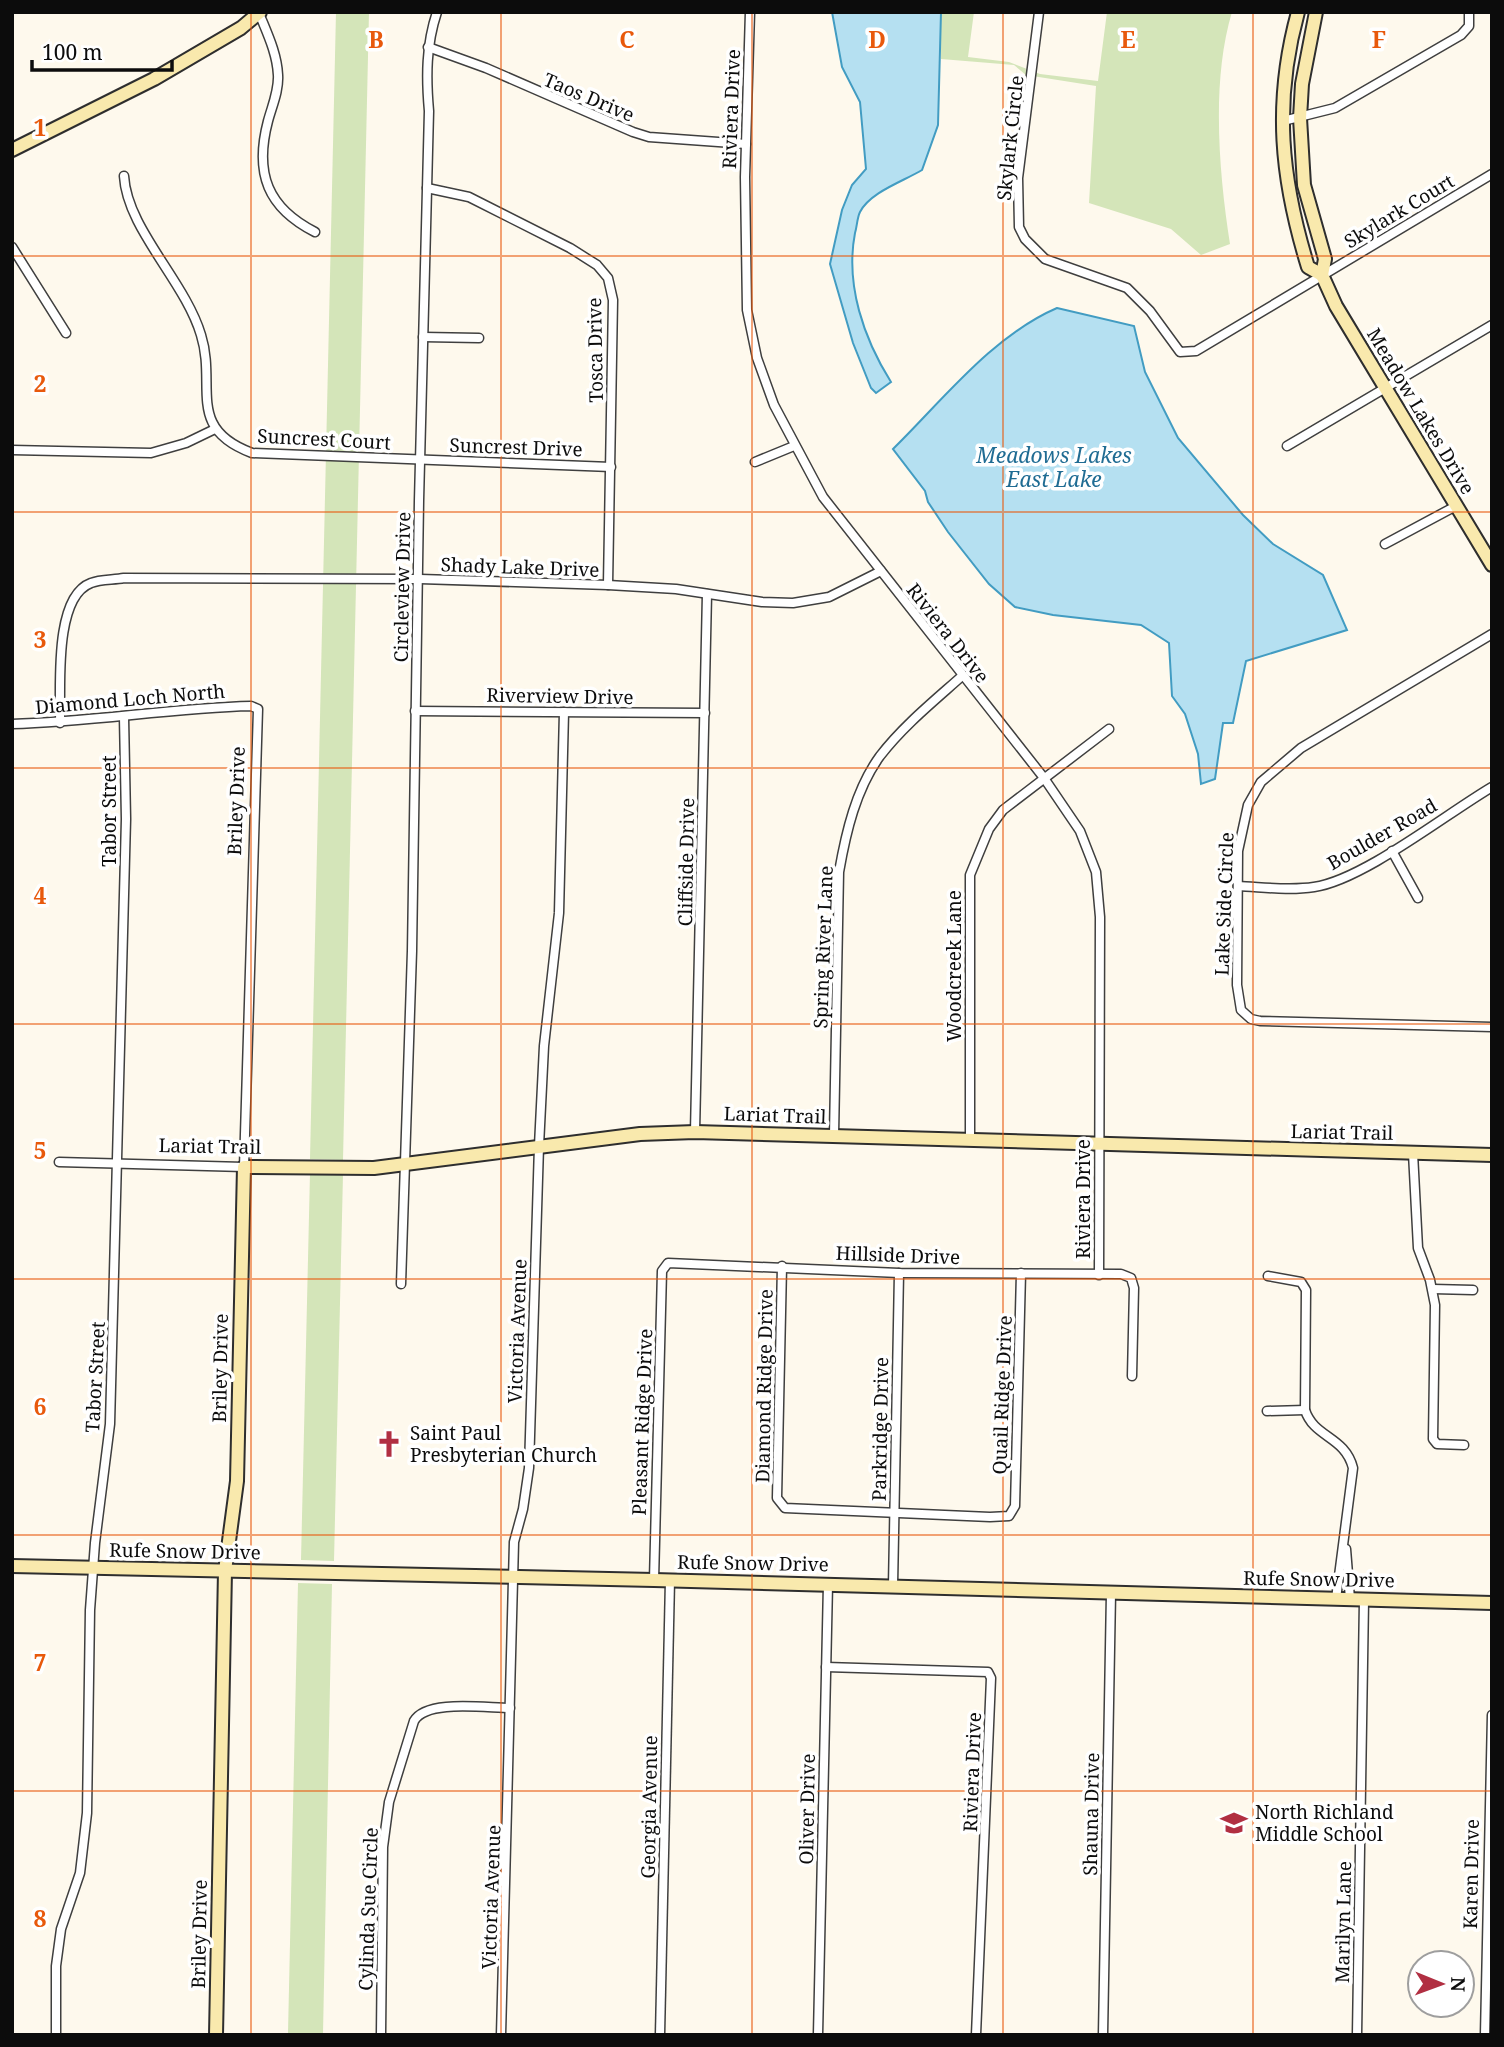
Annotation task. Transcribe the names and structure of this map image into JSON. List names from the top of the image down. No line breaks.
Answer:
{"streets":{"street":["Taos Drive","Riviera Drive","Skylark Circle","Skylark Court","Tosca Drive","Meadow Lakes Drive","Suncrest Court","Suncrest Drive","Shady Lake Drive","Circleview Drive","Riverview Drive","Diamond Loch North","Briley Drive","Tabor Street","Boulder Road","Cliffside Drive","Lake Side Circle","Spring River Lane","Woodcreek Lane","Lariat Trail","Hillside Drive","Victoria Avenue","Diamond Ridge Drive","Quail Ridge Drive","Pleasant Ridge Drive","Parkridge Drive","Rufe Snow Drive","Georgia Avenue","Oliver Drive","Shauna Drive","Karen Drive","Cylinda Sue Circle","Marilyn Lane"]},"crossings":[["Taos Drive","Riviera Drive"],["Taos Drive","Circleview Drive"],["Riviera Drive","Shady Lake Drive"],["Riviera Drive","Spring River Lane"],["Riviera Drive","Woodcreek Lane"],["Riviera Drive","Lariat Trail"],["Riviera Drive","Hillside Drive"],["Riviera Drive","Oliver Drive"],["Skylark Circle","Skylark Court"],["Skylark Circle","Meadow Lakes Drive"],["Skylark Court","Meadow Lakes Drive"],["Tosca Drive","Suncrest Drive"],["Tosca Drive","Shady Lake Drive"],["Tosca Drive","Circleview Drive"],["Suncrest Court","Suncrest Drive"],["Suncrest Court","Circleview Drive"],["Suncrest Drive","Circleview Drive"],["Shady Lake Drive","Circleview Drive"],["Shady Lake Drive","Diamond Loch North"],["Shady Lake Drive","Cliffside Drive"],["Circleview Drive","Riverview Drive"],["Circleview Drive","Lariat Trail"],["Riverview Drive","Cliffside Drive"],["Riverview Drive","Victoria Avenue"],["Diamond Loch North","Briley Drive"],["Diamond Loch North","Tabor Street"],["Briley Drive","Lariat Trail"],["Briley Drive","Rufe Snow Drive"],["Tabor Street","Lariat Trail"],["Tabor Street","Rufe Snow Drive"],["Boulder Road","Lake Side Circle"],["Cliffside Drive","Lariat Trail"],["Spring River Lane","Lariat Trail"],["Woodcreek Lane","Lariat Trail"],["Lariat Trail","Victoria Avenue"],["Hillside Drive","Diamond Ridge Drive"],["Hillside Drive","Quail Ridge Drive"],["Hillside Drive","Pleasant Ridge Drive"],["Hillside Drive","Parkridge Drive"],["Victoria Avenue","Rufe Snow Drive"],["Victoria Avenue","Cylinda Sue Circle"],["Diamond Ridge Drive","Quail Ridge Drive"],["Diamond Ridge Drive","Parkridge Drive"],["Quail Ridge Drive","Parkridge Drive"],["Pleasant Ridge Drive","Rufe Snow Drive"],["Parkridge Drive","Rufe Snow Drive"],["Rufe Snow Drive","Georgia Avenue"],["Rufe Snow Drive","Oliver Drive"],["Rufe Snow Drive","Shauna Drive"],["Rufe Snow Drive","Marilyn Lane"]],"water":["Meadows Lakes East Lake"],"places":{"church":["Saint Paul Presbyterian Church"],"school or university":["North Richland Middle School"]},"scale_bar":"100 m","north":"right","grid":{"columns":["B","C","D","E","F"],"rows":["1","2","3","4","5","6","7","8"]}}
